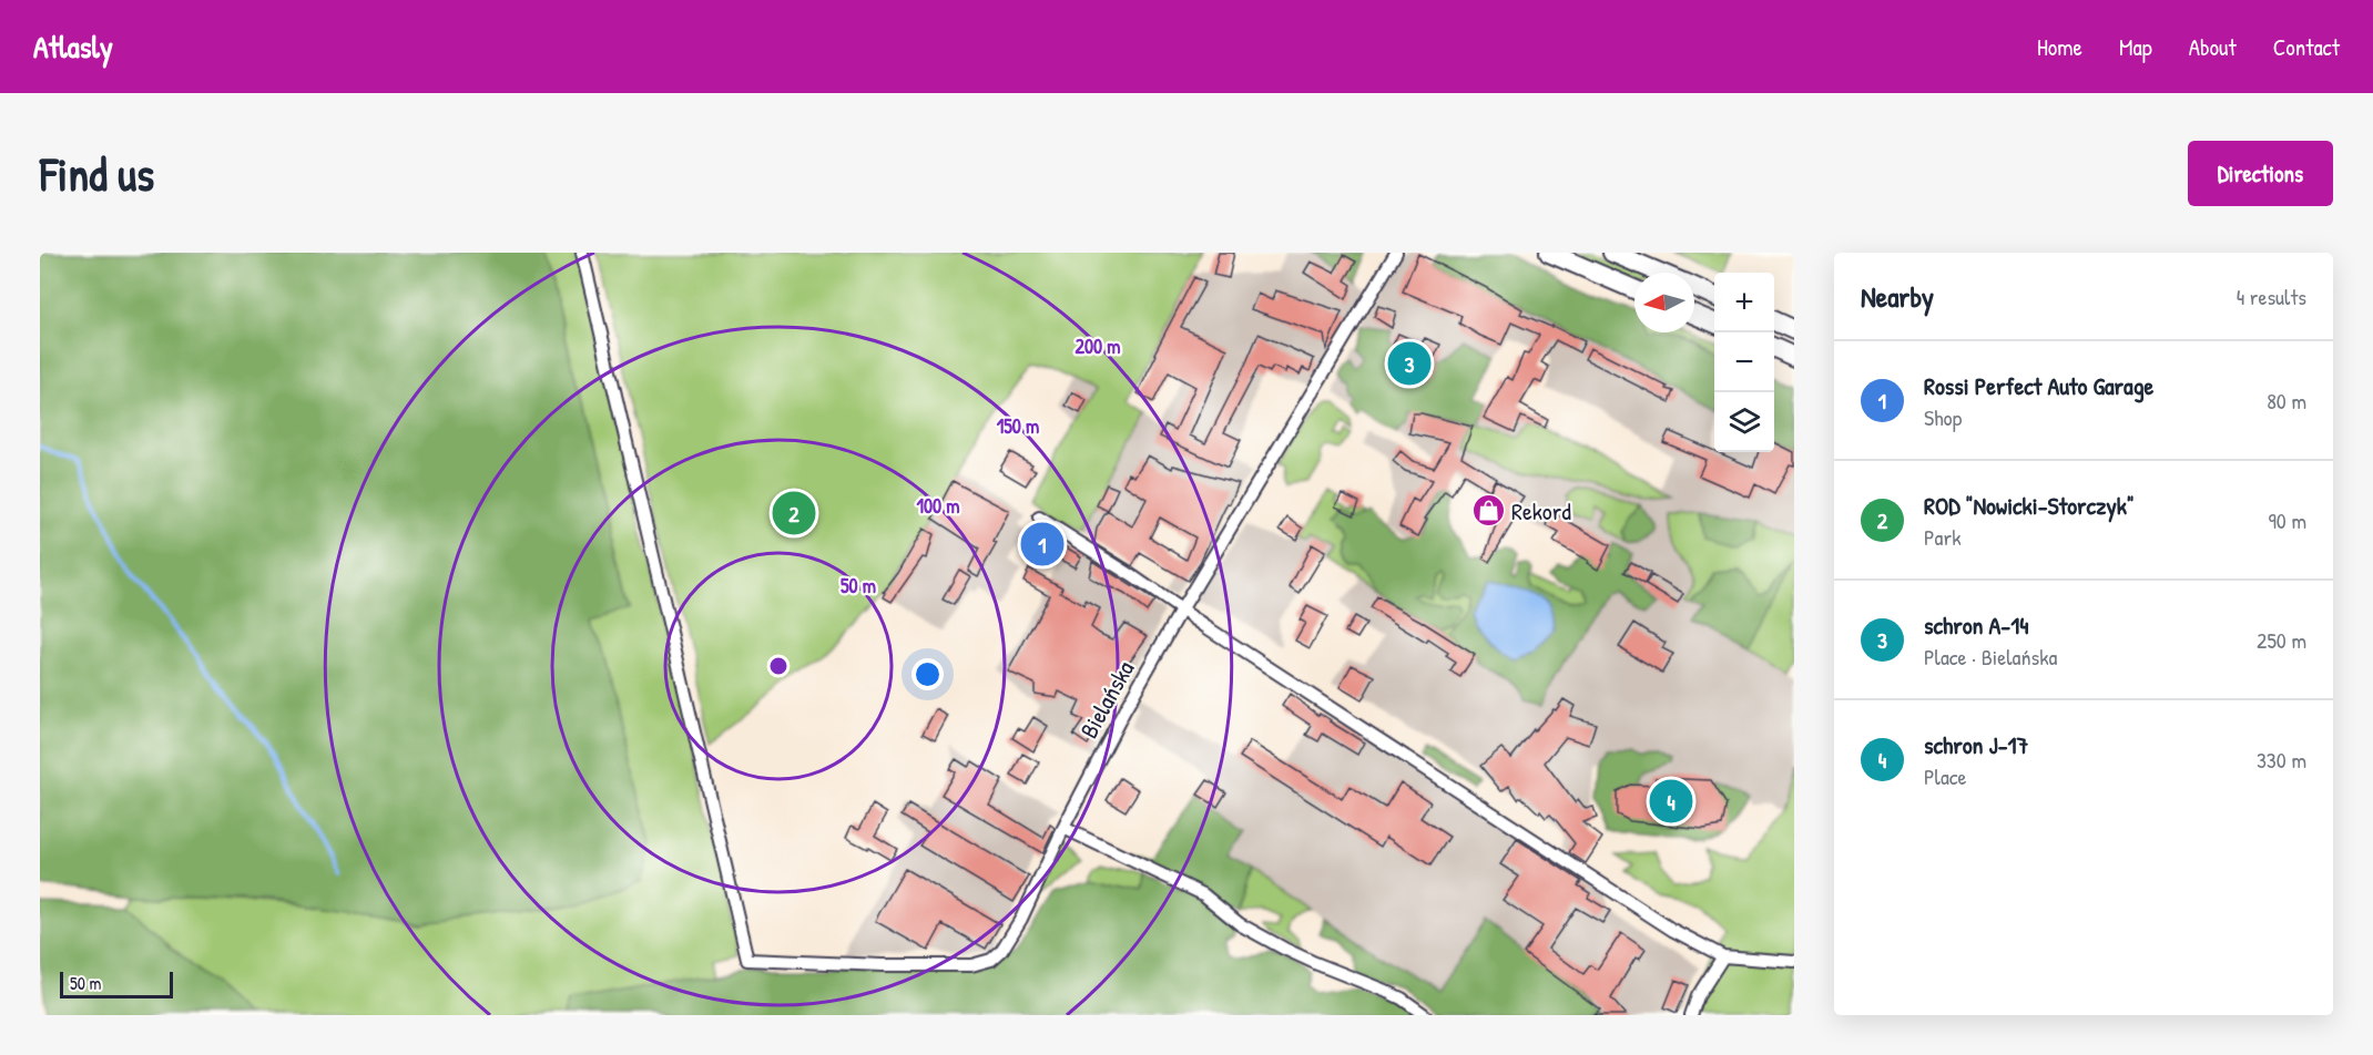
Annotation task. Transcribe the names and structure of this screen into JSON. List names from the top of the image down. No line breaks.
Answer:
{"streets":{"street":["Bielańska"]},"places":{"shop":["Rekord"]},"scale_bar":"50 m","north":"left","page":{"header":"Atlasly","nav":["Home","Map","About","Contact"],"buttons":"Directions","title":"Find us","heading":["Nearby","4 results"],"map_buttons":["+","−"],"pins":["3","2","1","4"],"list":[{"mark":"1","name":"Rossi Perfect Auto Garage","note":"Shop","value":"80 m"},{"mark":"2","name":"ROD \"Nowicki-Storczyk\"","note":"Park","value":"90 m"},{"mark":"3","name":"schron A-14","note":"Place · Bielańska","value":"250 m"},{"mark":"4","name":"schron J-17","note":"Place","value":"330 m"}],"scale":"50 m"},"rings":["200 m","150 m","100 m","50 m"]}
